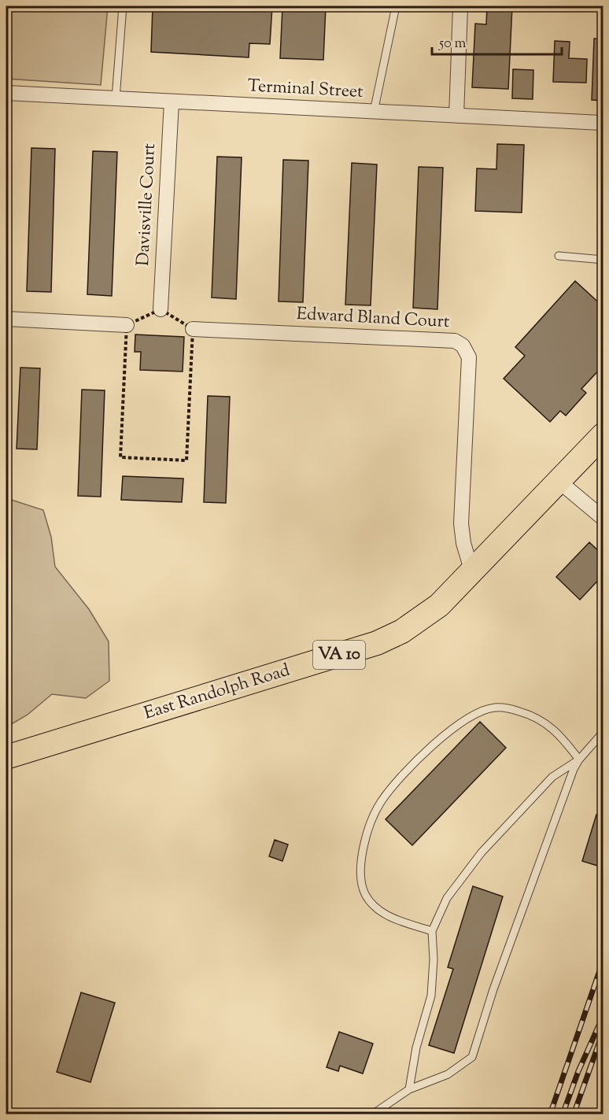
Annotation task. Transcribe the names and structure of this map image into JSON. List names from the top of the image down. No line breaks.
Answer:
{"streets":{"highway":["VA 10","East Randolph Road"],"street":["Terminal Street","Davisville Court","Edward Bland Court"]},"crossings":[["Terminal Street","Davisville Court"],["Edward Bland Court","East Randolph Road"]],"scale_bar":"50 m"}
